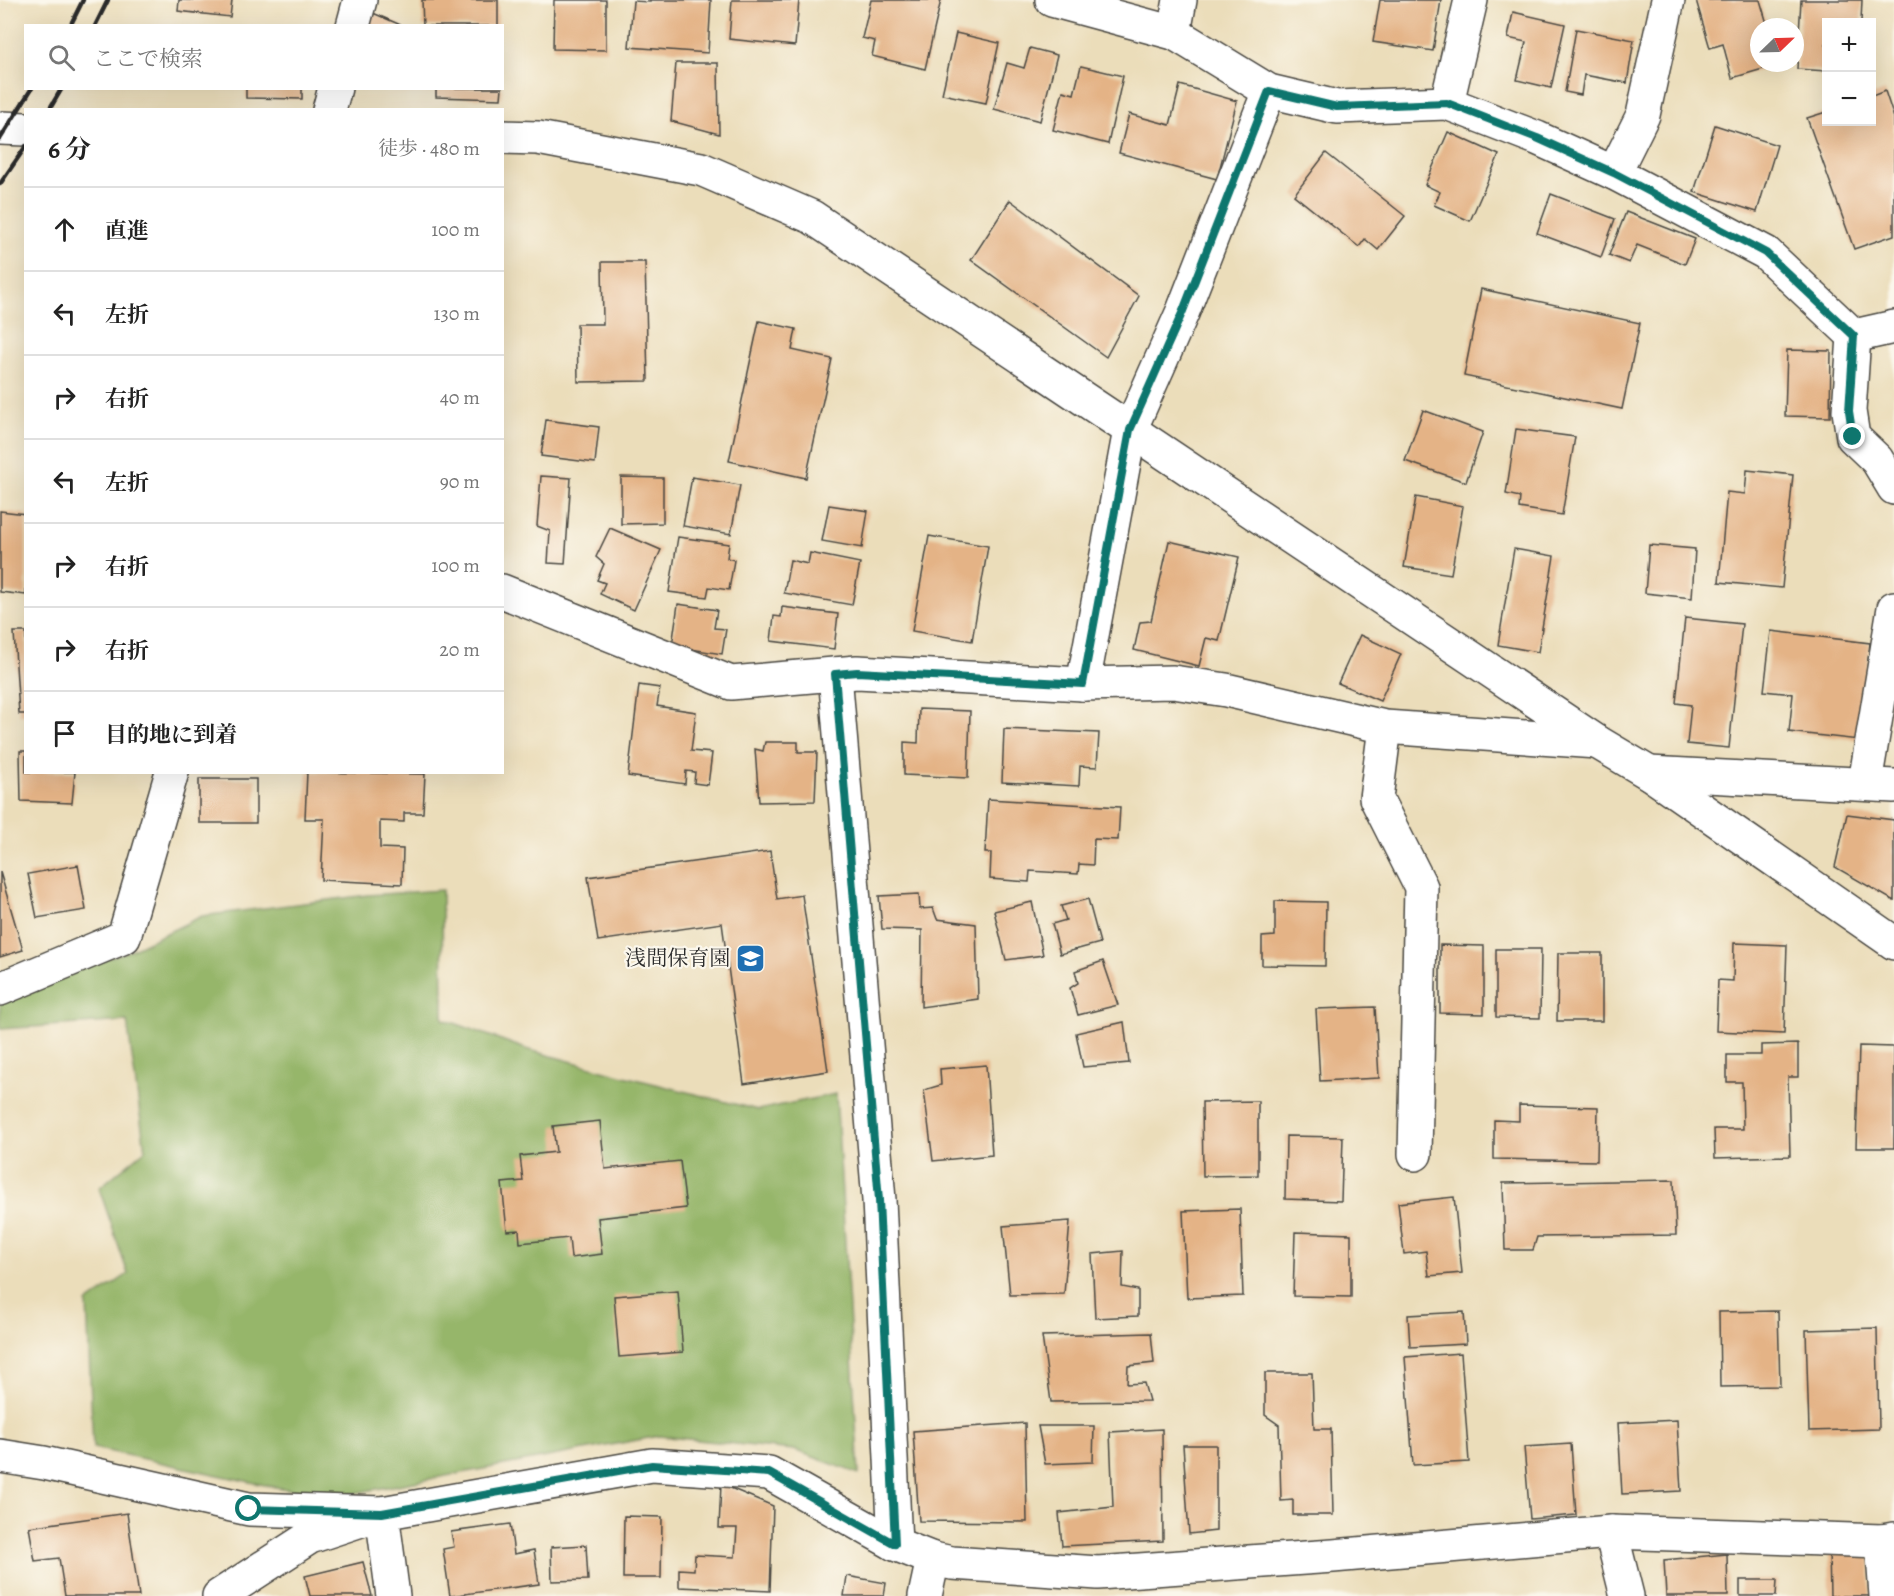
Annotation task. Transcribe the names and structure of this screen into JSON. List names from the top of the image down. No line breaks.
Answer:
{"places":{"school or university":["浅間保育園"]},"north":"top right","page":{"map_buttons":["+","−"],"search":"ここで検索","heading":["6 分","徒歩 · 480 m"],"list":[["直進","100 m"],["左折","130 m"],["右折","40 m"],["左折","90 m"],["右折","100 m"],["右折","20 m"],"目的地に到着"]}}
